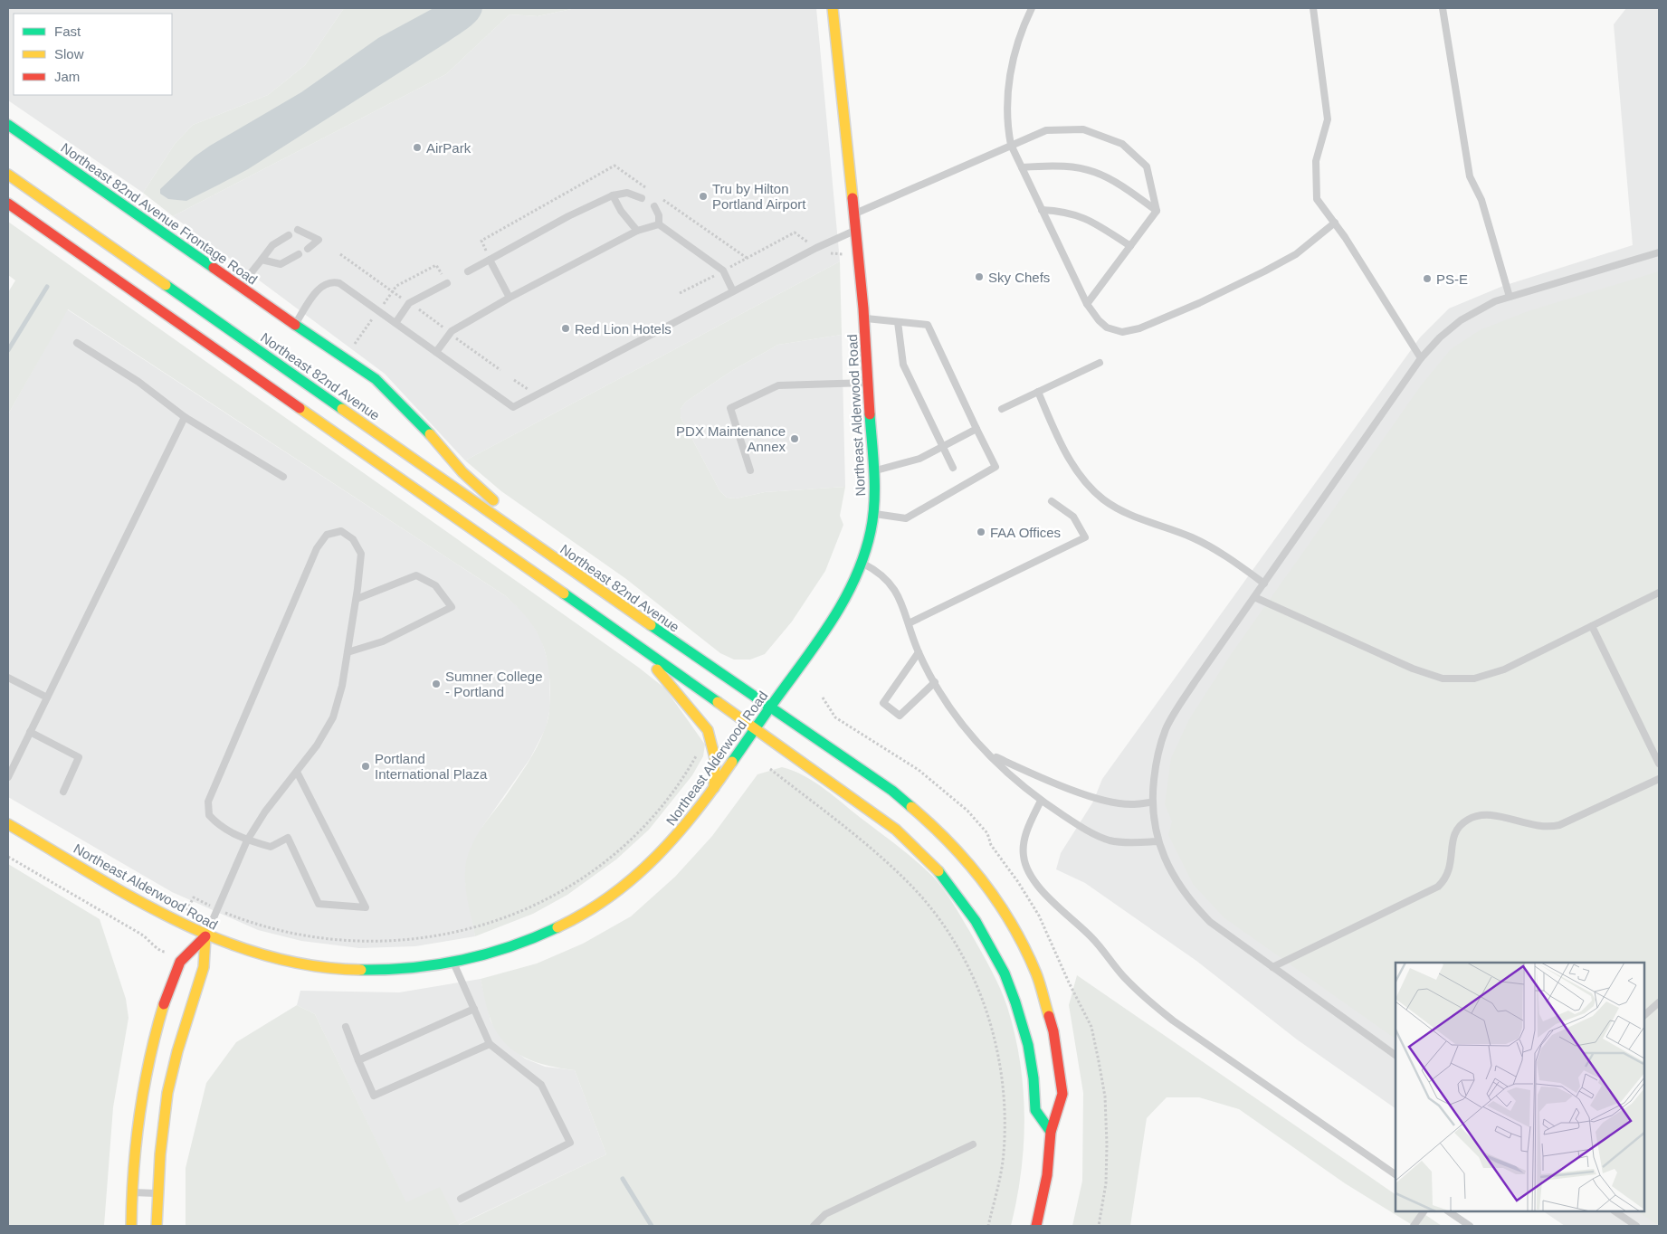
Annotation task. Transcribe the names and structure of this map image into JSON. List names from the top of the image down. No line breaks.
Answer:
{"streets":{"main road":["Northeast 82nd Avenue Frontage Road","Northeast 82nd Avenue","Northeast Alderwood Road"]},"crossings":[["Northeast 82nd Avenue Frontage Road","Northeast 82nd Avenue"],["Northeast 82nd Avenue","Northeast Alderwood Road"]],"places":["AirPark","Tru by Hilton Portland Airport","Sky Chefs","PS-E","Red Lion Hotels","PDX Maintenance Annex","FAA Offices","Sumner College - Portland","Portland International Plaza"],"legend":["Fast","Slow","Jam"]}
